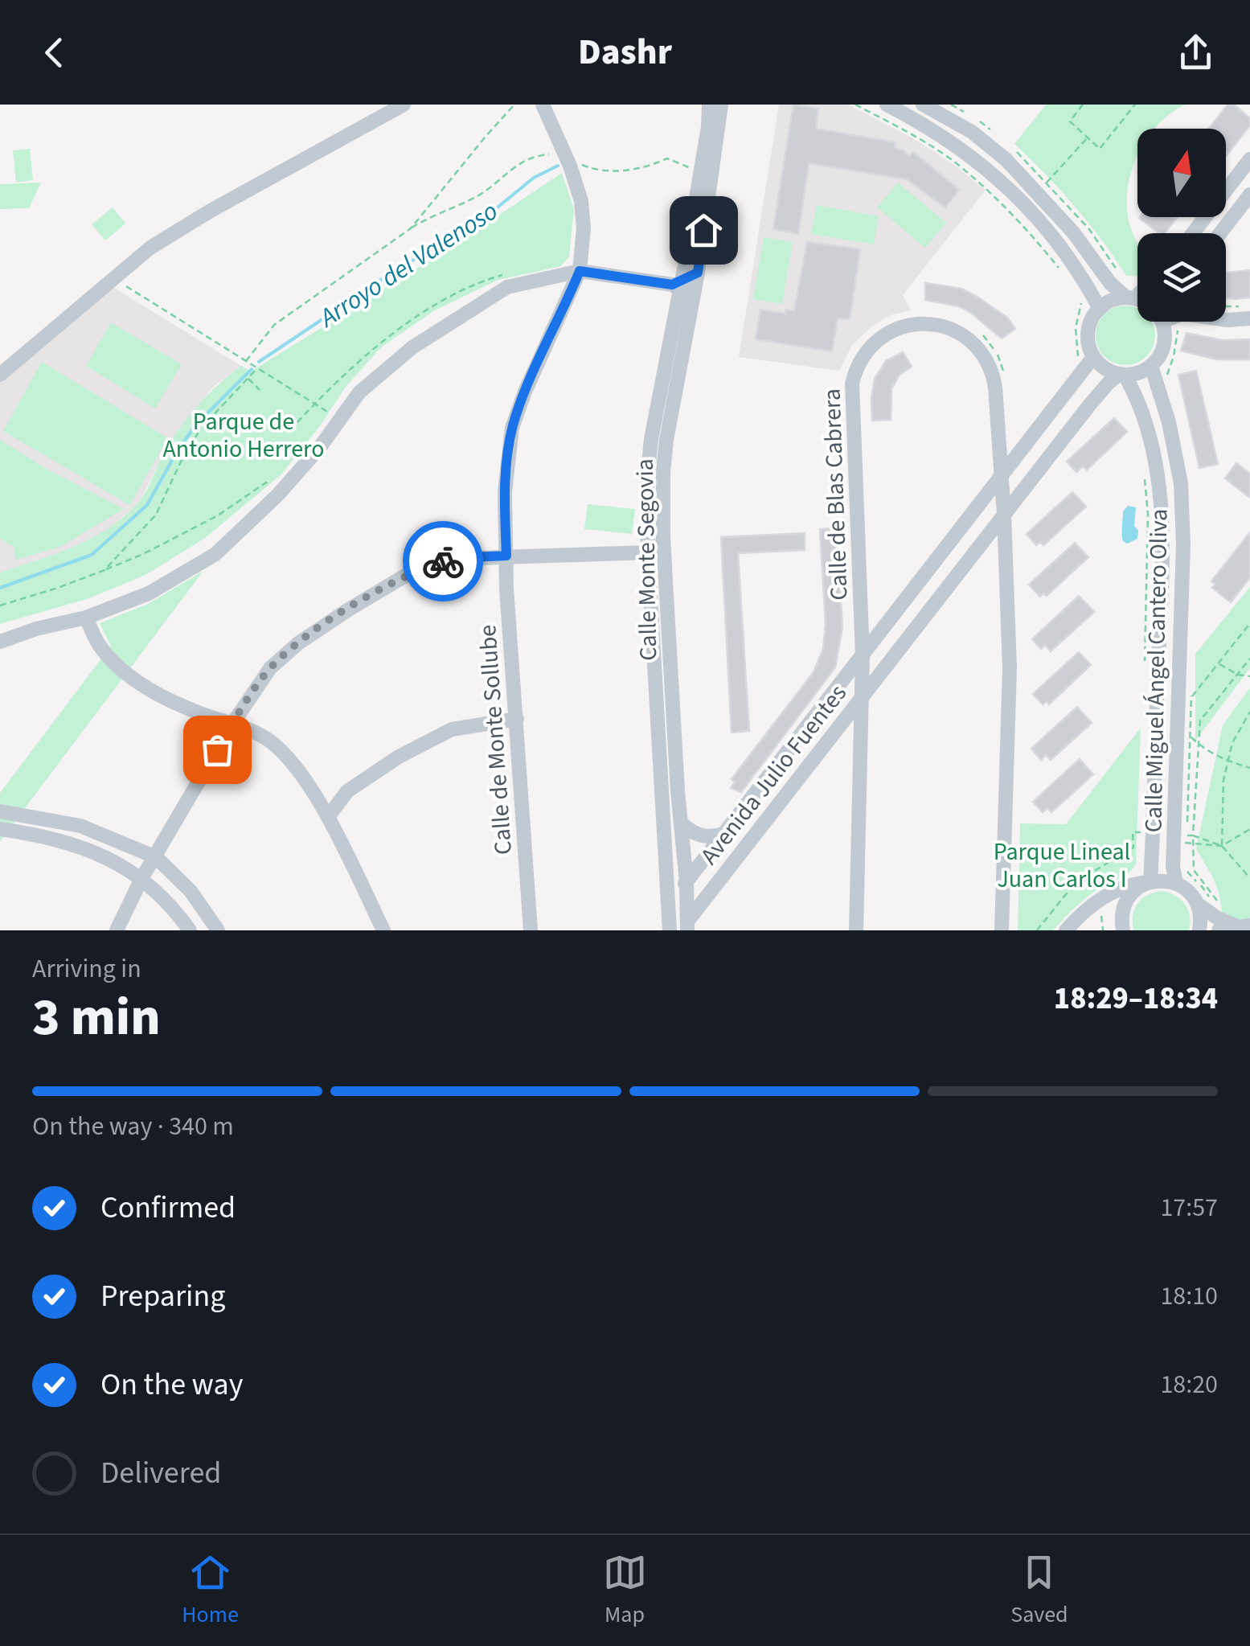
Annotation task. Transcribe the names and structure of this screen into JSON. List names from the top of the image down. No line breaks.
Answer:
{"streets":{"street":["Calle de Blas Cabrera","Calle Monte Segovia","Calle Miguel Ángel Cantero Oliva","Calle de Monte Sollube","Avenida Julio Fuentes"]},"crossings":[["Calle de Blas Cabrera","Avenida Julio Fuentes"],["Calle Monte Segovia","Avenida Julio Fuentes"],["Calle Miguel Ángel Cantero Oliva","Avenida Julio Fuentes"]],"water":["Arroyo del Valenoso"],"parks":["Parque de Antonio Herrero","Parque Lineal Juan Carlos I"],"north":"top","page":{"header":"Dashr","heading":["3 min","Arriving in","18:29–18:34"],"bar":"On the way · 340 m","list":[["Confirmed","17:57"],["Preparing","18:10"],["On the way","18:20"],"Delivered"],"tabs":["Home","Map","Saved"]}}
